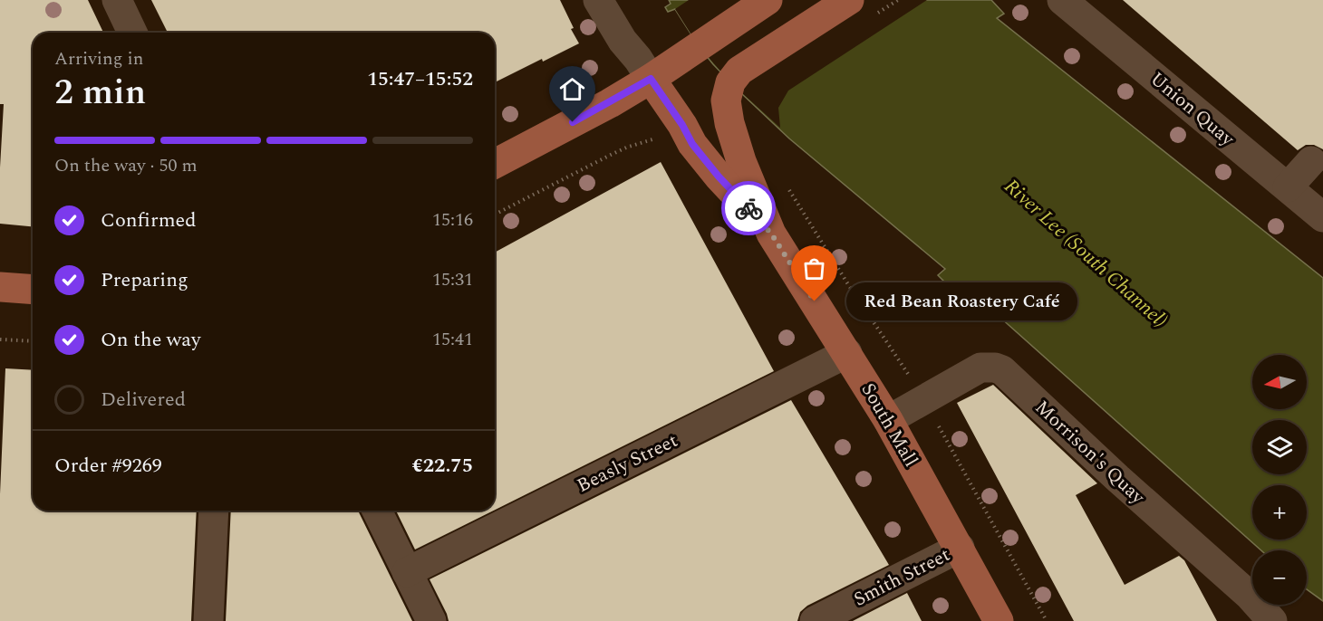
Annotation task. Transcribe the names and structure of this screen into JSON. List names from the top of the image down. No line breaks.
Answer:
{"streets":{"main road":["South Mall"],"street":["Union Quay","Morrison's Quay","Beasly Street","Smith Street"]},"crossings":[["South Mall","Morrison's Quay"],["South Mall","Beasly Street"],["South Mall","Smith Street"]],"water":["River Lee (South Channel)"],"places":["Red Bean Roastery Café"],"north":"left","page":{"heading":["2 min","Arriving in","15:47–15:52"],"panel":["Order #9269","€22.75"],"bar":"On the way · 50 m","list":[["Confirmed","15:16"],["Preparing","15:31"],["On the way","15:41"],"Delivered"],"bubble":"Red Bean Roastery Café","map_buttons":["+","−"]}}
